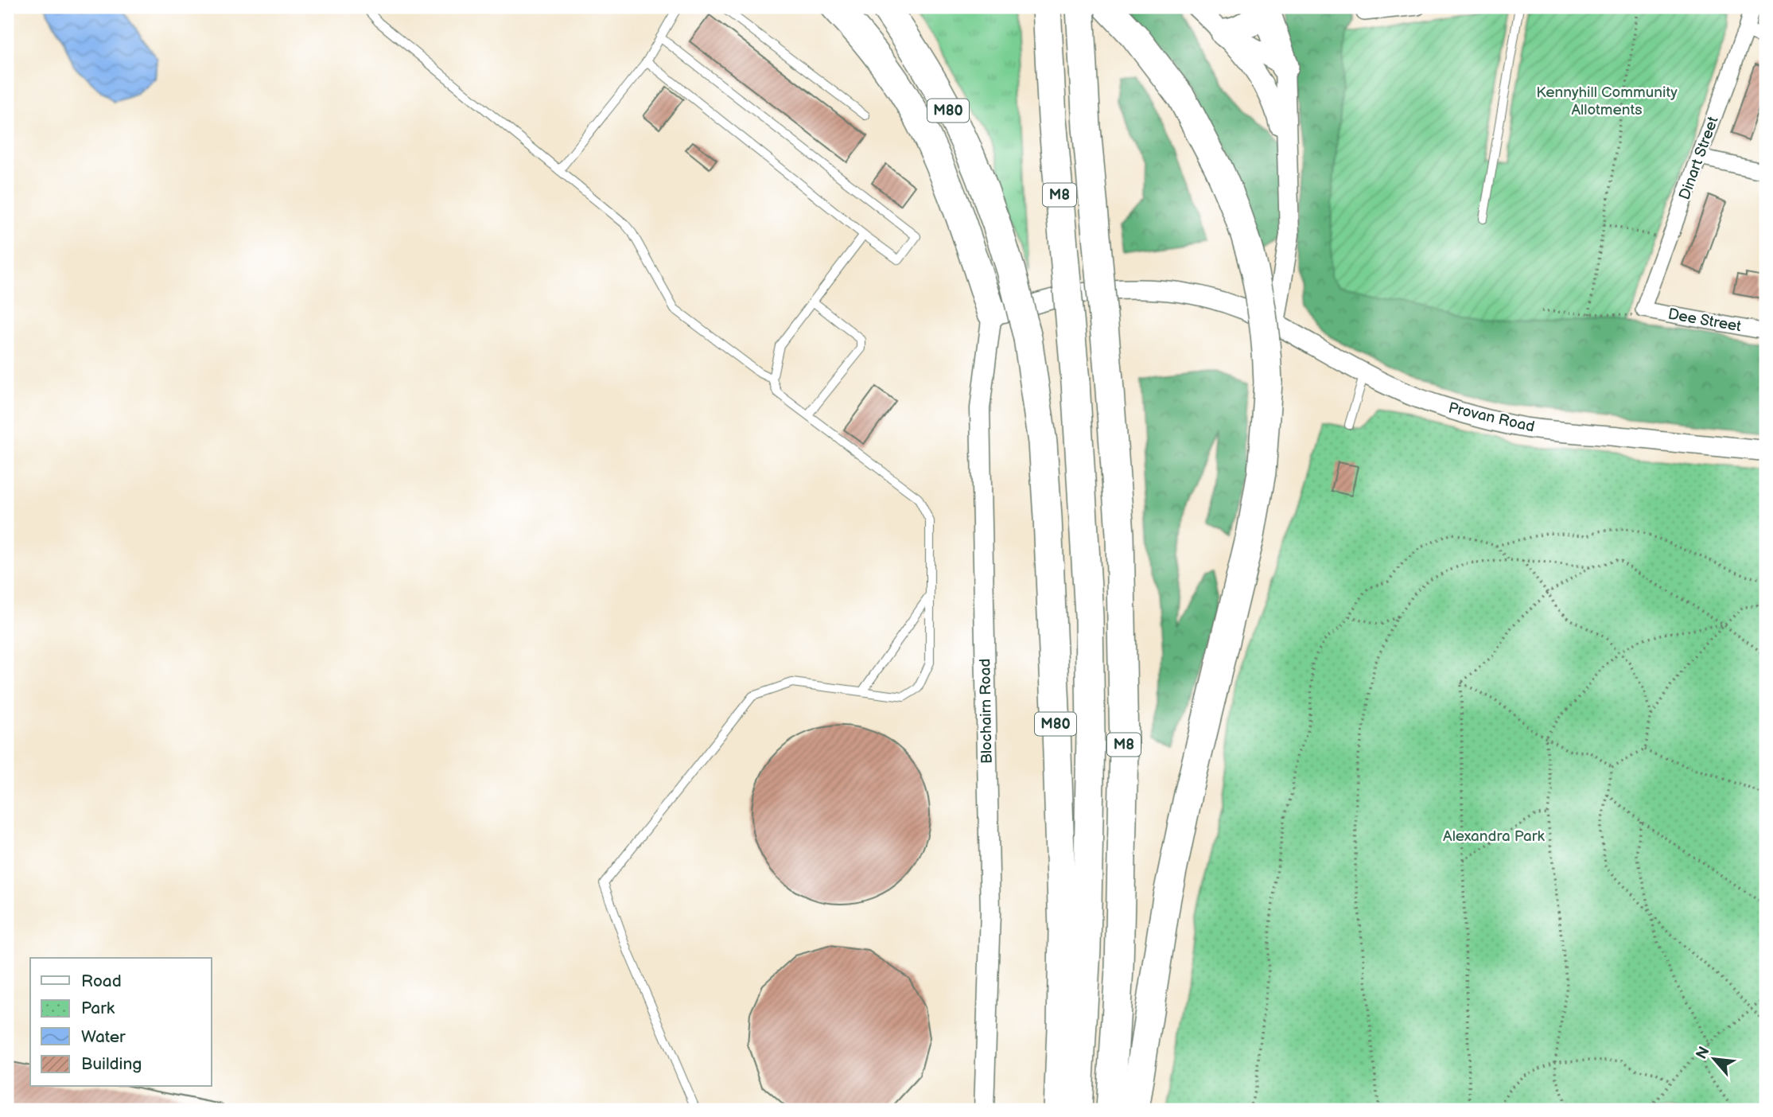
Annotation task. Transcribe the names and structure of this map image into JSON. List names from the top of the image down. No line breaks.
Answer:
{"streets":{"highway":["M80","M8"],"street":["Dinart Street","Dee Street","Provan Road","Blochairn Road"]},"crossings":[["Dinart Street","Dee Street"],["Provan Road","Blochairn Road"]],"parks":["Kennyhill Community Allotments","Alexandra Park"],"legend":["Road","Park","Water","Building"],"north":"top left"}
